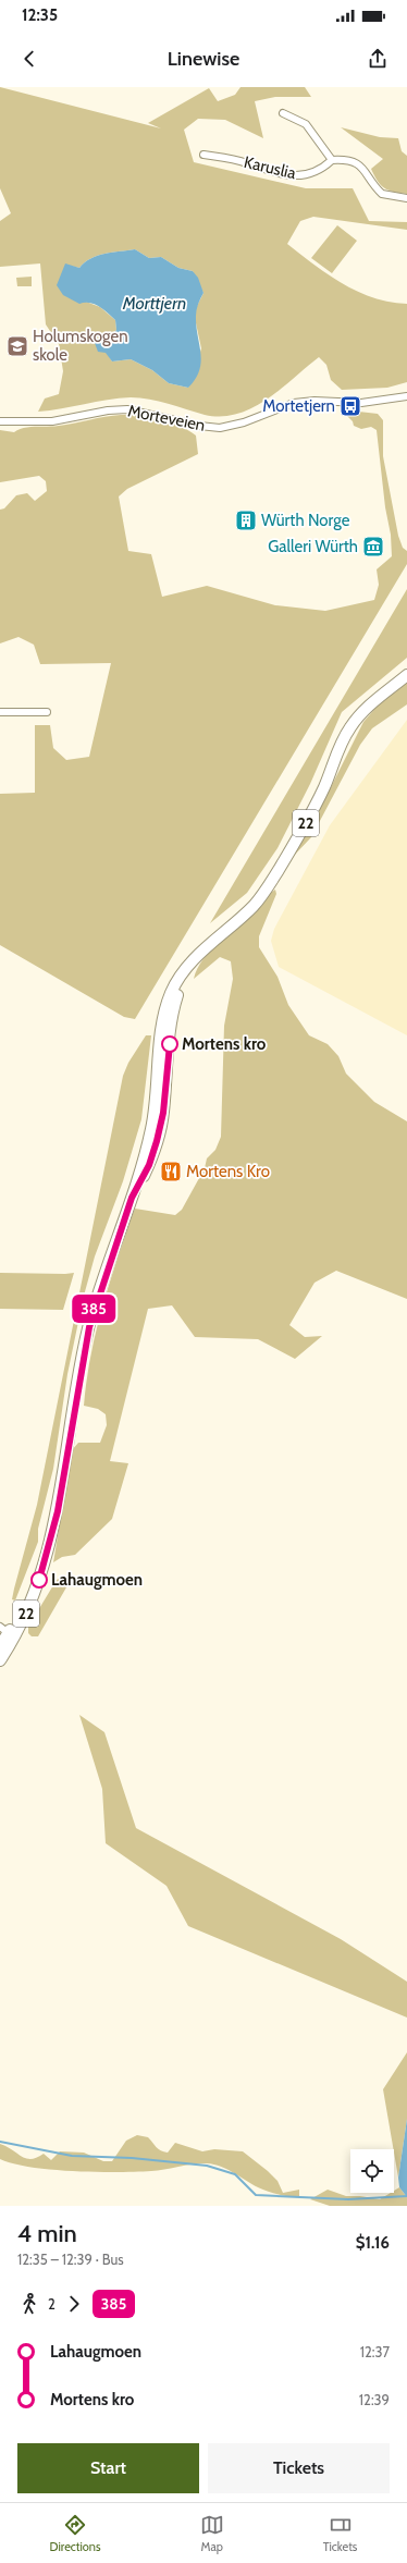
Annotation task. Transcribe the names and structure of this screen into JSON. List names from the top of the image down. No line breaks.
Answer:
{"streets":{"main road":["22"],"street":["Karuslia","Morteveien"]},"water":["Morttjern"],"places":{"school or university":["Holumskogen skole"],"bus stop":["Mortetjern"],"building":["Würth Norge"],"museum":["Galleri Würth"],"other":["Mortens kro","Lahaugmoen"],"restaurant":["Mortens Kro"]},"lines":["bus line 385"],"page":{"status":"12:35","header":"Linewise","on_map":"385","heading":["4 min","12:35 – 12:39 · Bus","$1.16"],"legs":["2","385"],"list":[{"name":"Lahaugmoen","value":"12:37"},{"name":"Mortens kro","value":"12:39"}],"buttons":["Start","Tickets"],"tabs":["Directions","Map","Tickets"]}}
